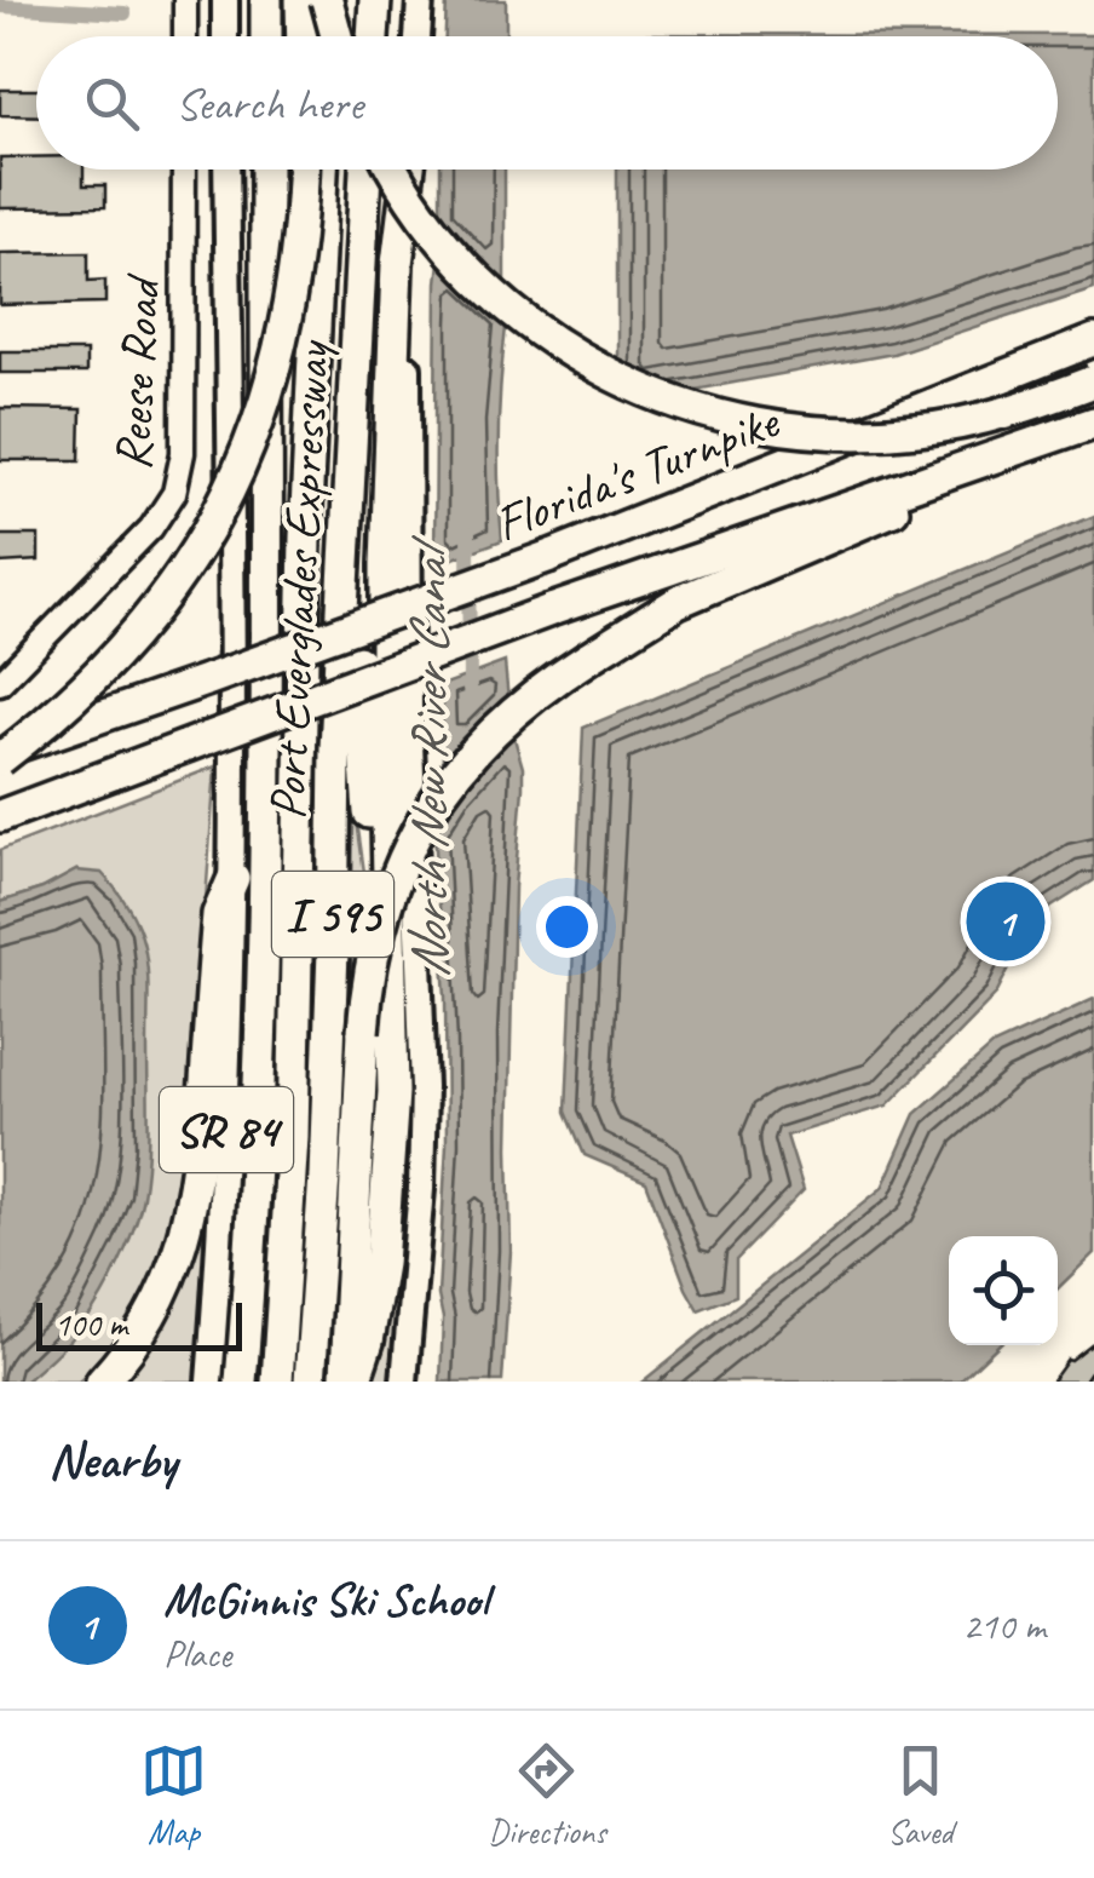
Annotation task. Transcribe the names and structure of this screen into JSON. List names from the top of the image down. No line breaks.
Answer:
{"streets":{"highway":["Florida's Turnpike","Port Everglades Expressway","I 595"],"main road":["SR 84"],"street":["Reese Road"]},"water":["North New River Canal"],"scale_bar":"100 m","page":{"search":"Search here","pins":"1","scale":"100 m","heading":"Nearby","list":[{"mark":"1","name":"McGinnis Ski School","note":"Place","value":"210 m"}],"nav":["Map","Directions","Saved"]}}
